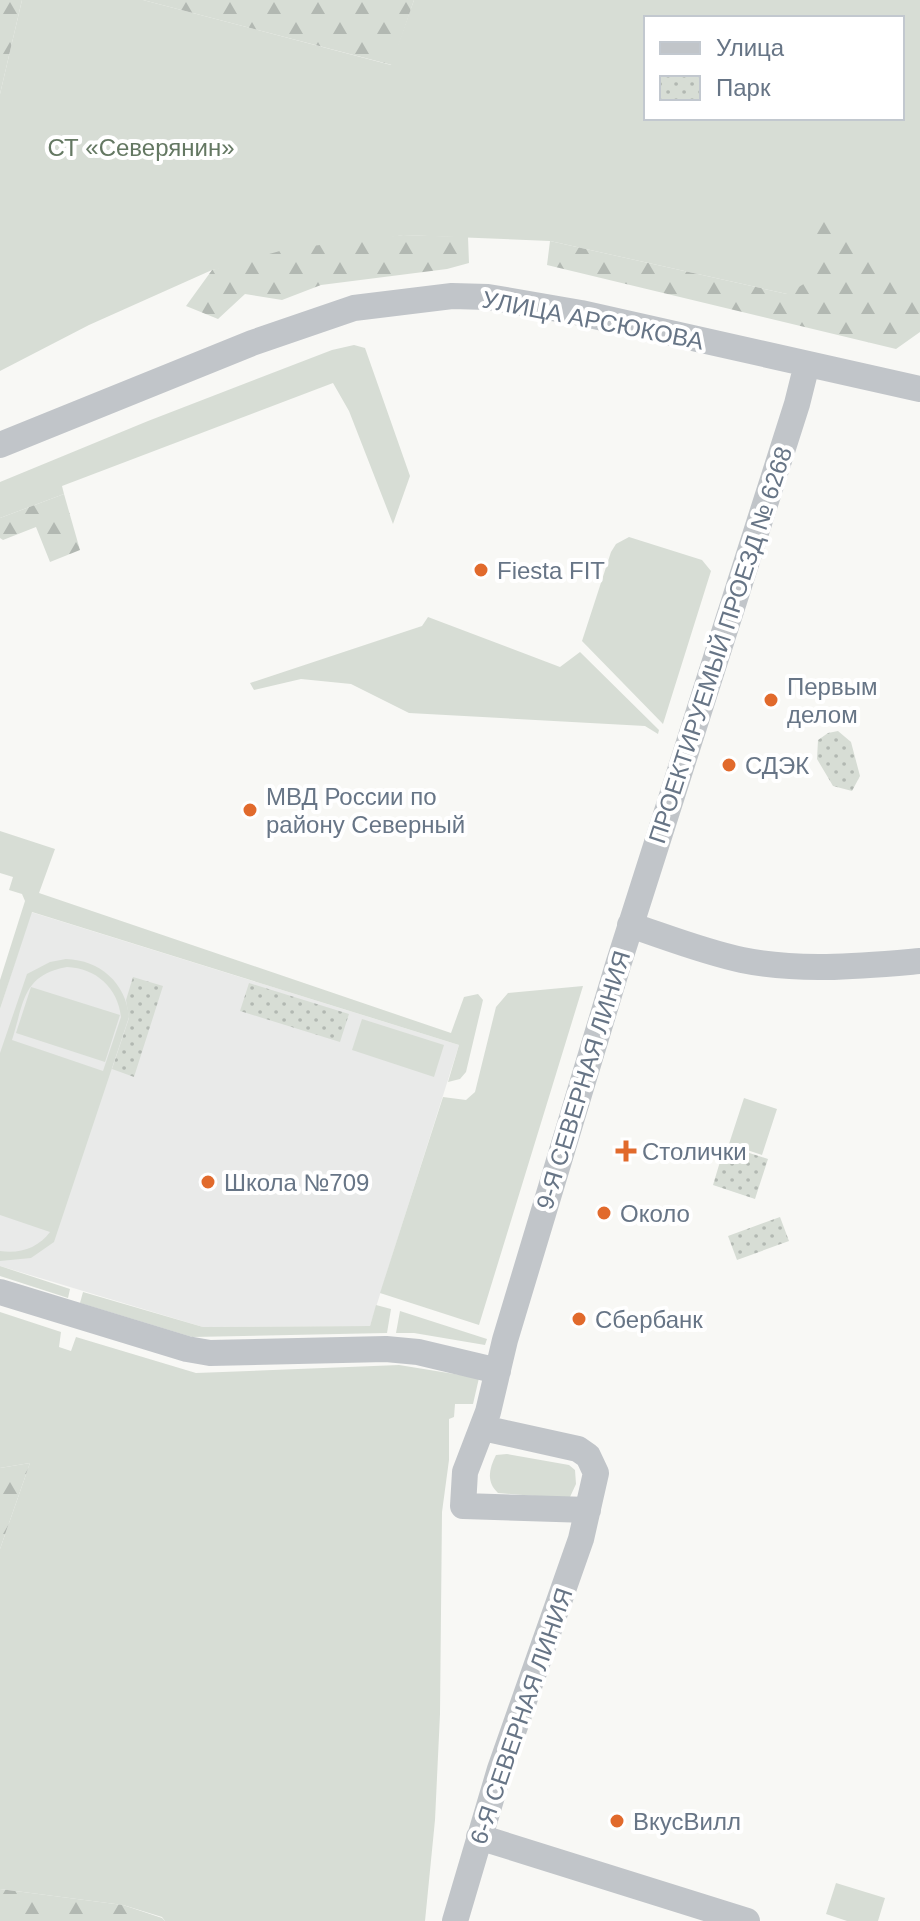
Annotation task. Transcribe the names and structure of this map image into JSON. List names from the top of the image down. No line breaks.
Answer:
{"streets":{"street":["УЛИЦА АРСЮКОВА","ПРОЕКТИРУЕМЫЙ ПРОЕЗД № 6268","9-Я СЕВЕРНАЯ ЛИНИЯ","6-Я СЕВЕРНАЯ ЛИНИЯ"]},"crossings":[["УЛИЦА АРСЮКОВА","ПРОЕКТИРУЕМЫЙ ПРОЕЗД № 6268"],["ПРОЕКТИРУЕМЫЙ ПРОЕЗД № 6268","9-Я СЕВЕРНАЯ ЛИНИЯ"],["9-Я СЕВЕРНАЯ ЛИНИЯ","6-Я СЕВЕРНАЯ ЛИНИЯ"]],"parks":["СТ «Северянин»"],"places":{"other":["Fiesta FIT","Первым делом","СДЭК","МВД России по району Северный","Школа №709","Около","Сбербанк","ВкусВилл"],"health":["Столички"]},"legend":["Улица","Парк"]}
